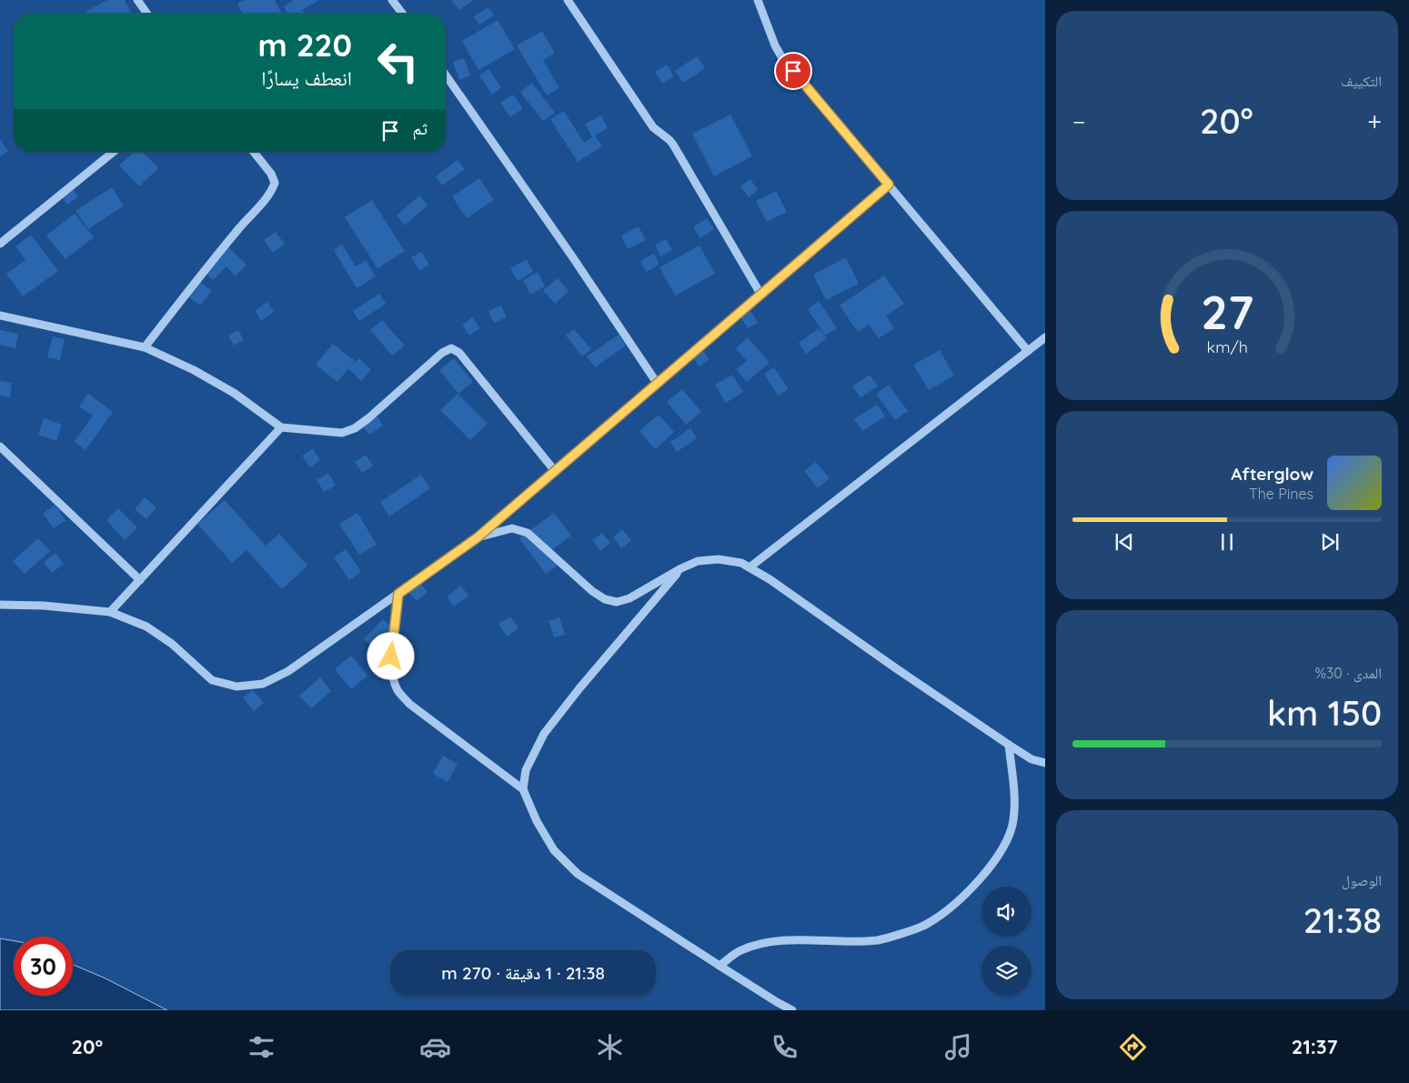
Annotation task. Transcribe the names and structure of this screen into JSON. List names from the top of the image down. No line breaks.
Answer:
{"page":{"tile":["التكييف",["المدى · 30%","150 km"],["الوصول","21:38"]],"turn":["220 m","انعطف يسارًا"],"heat":["−","20°","+"],"then":"ثم","song":["Afterglow","The Pines"],"limit":"30","trip":"21:38 · 1 دقيقة · 270 m","tabs":["21:37","20°"],"gauge":["27","km/h"]}}
